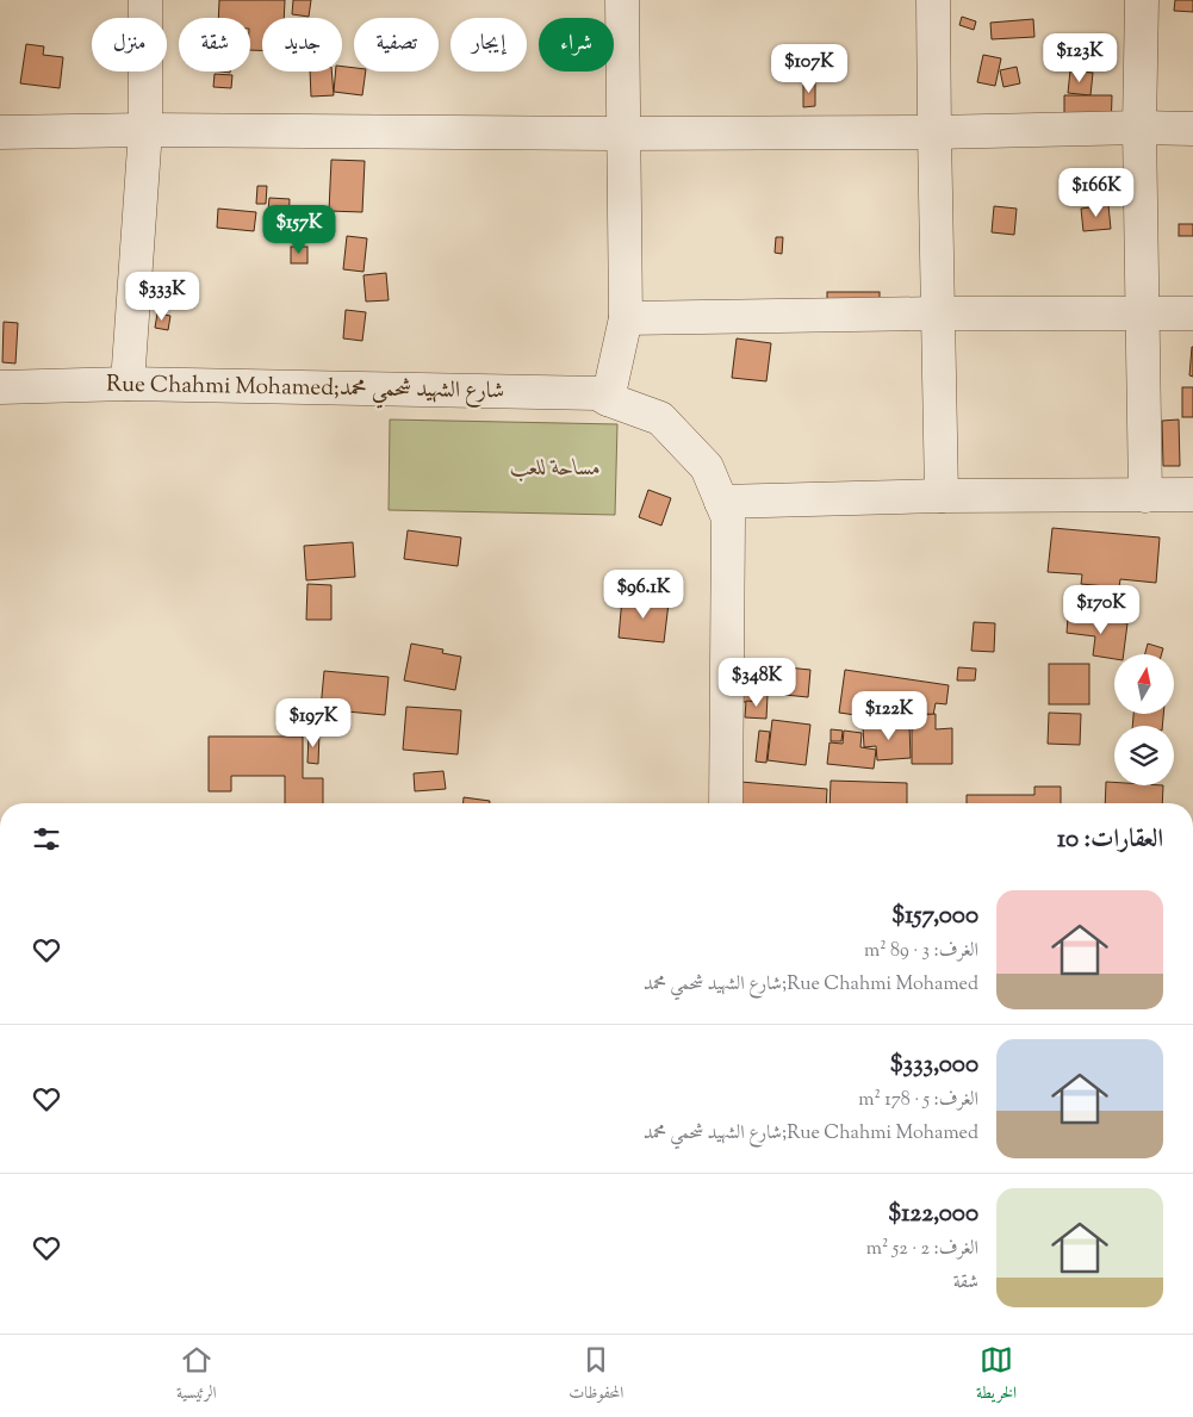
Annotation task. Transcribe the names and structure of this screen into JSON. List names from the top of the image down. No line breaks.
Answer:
{"streets":{"street":["Rue Chahmi Mohamed;شارع الشهيد شحمي محمد"]},"parks":["مساحة للعب"],"north":"top","page":{"chip":["شراء","إيجار","تصفية","جديد","شقة","منزل"],"price":["$123K","$107K","$166K","$157K","$333K","$96.1K","$170K","$348K","$122K","$197K"],"heading":"العقارات: 10","list":[{"name":"$157,000","note":"الغرف: 3 · 89 m² · Rue Chahmi Mohamed;شارع الشهيد شحمي محمد"},{"name":"$333,000","note":"الغرف: 5 · 178 m² · Rue Chahmi Mohamed;شارع الشهيد شحمي محمد"},{"name":"$122,000","note":"الغرف: 2 · 52 m² · شقة"}],"tabs":["الخريطة","المحفوظات","الرئيسية"]}}
